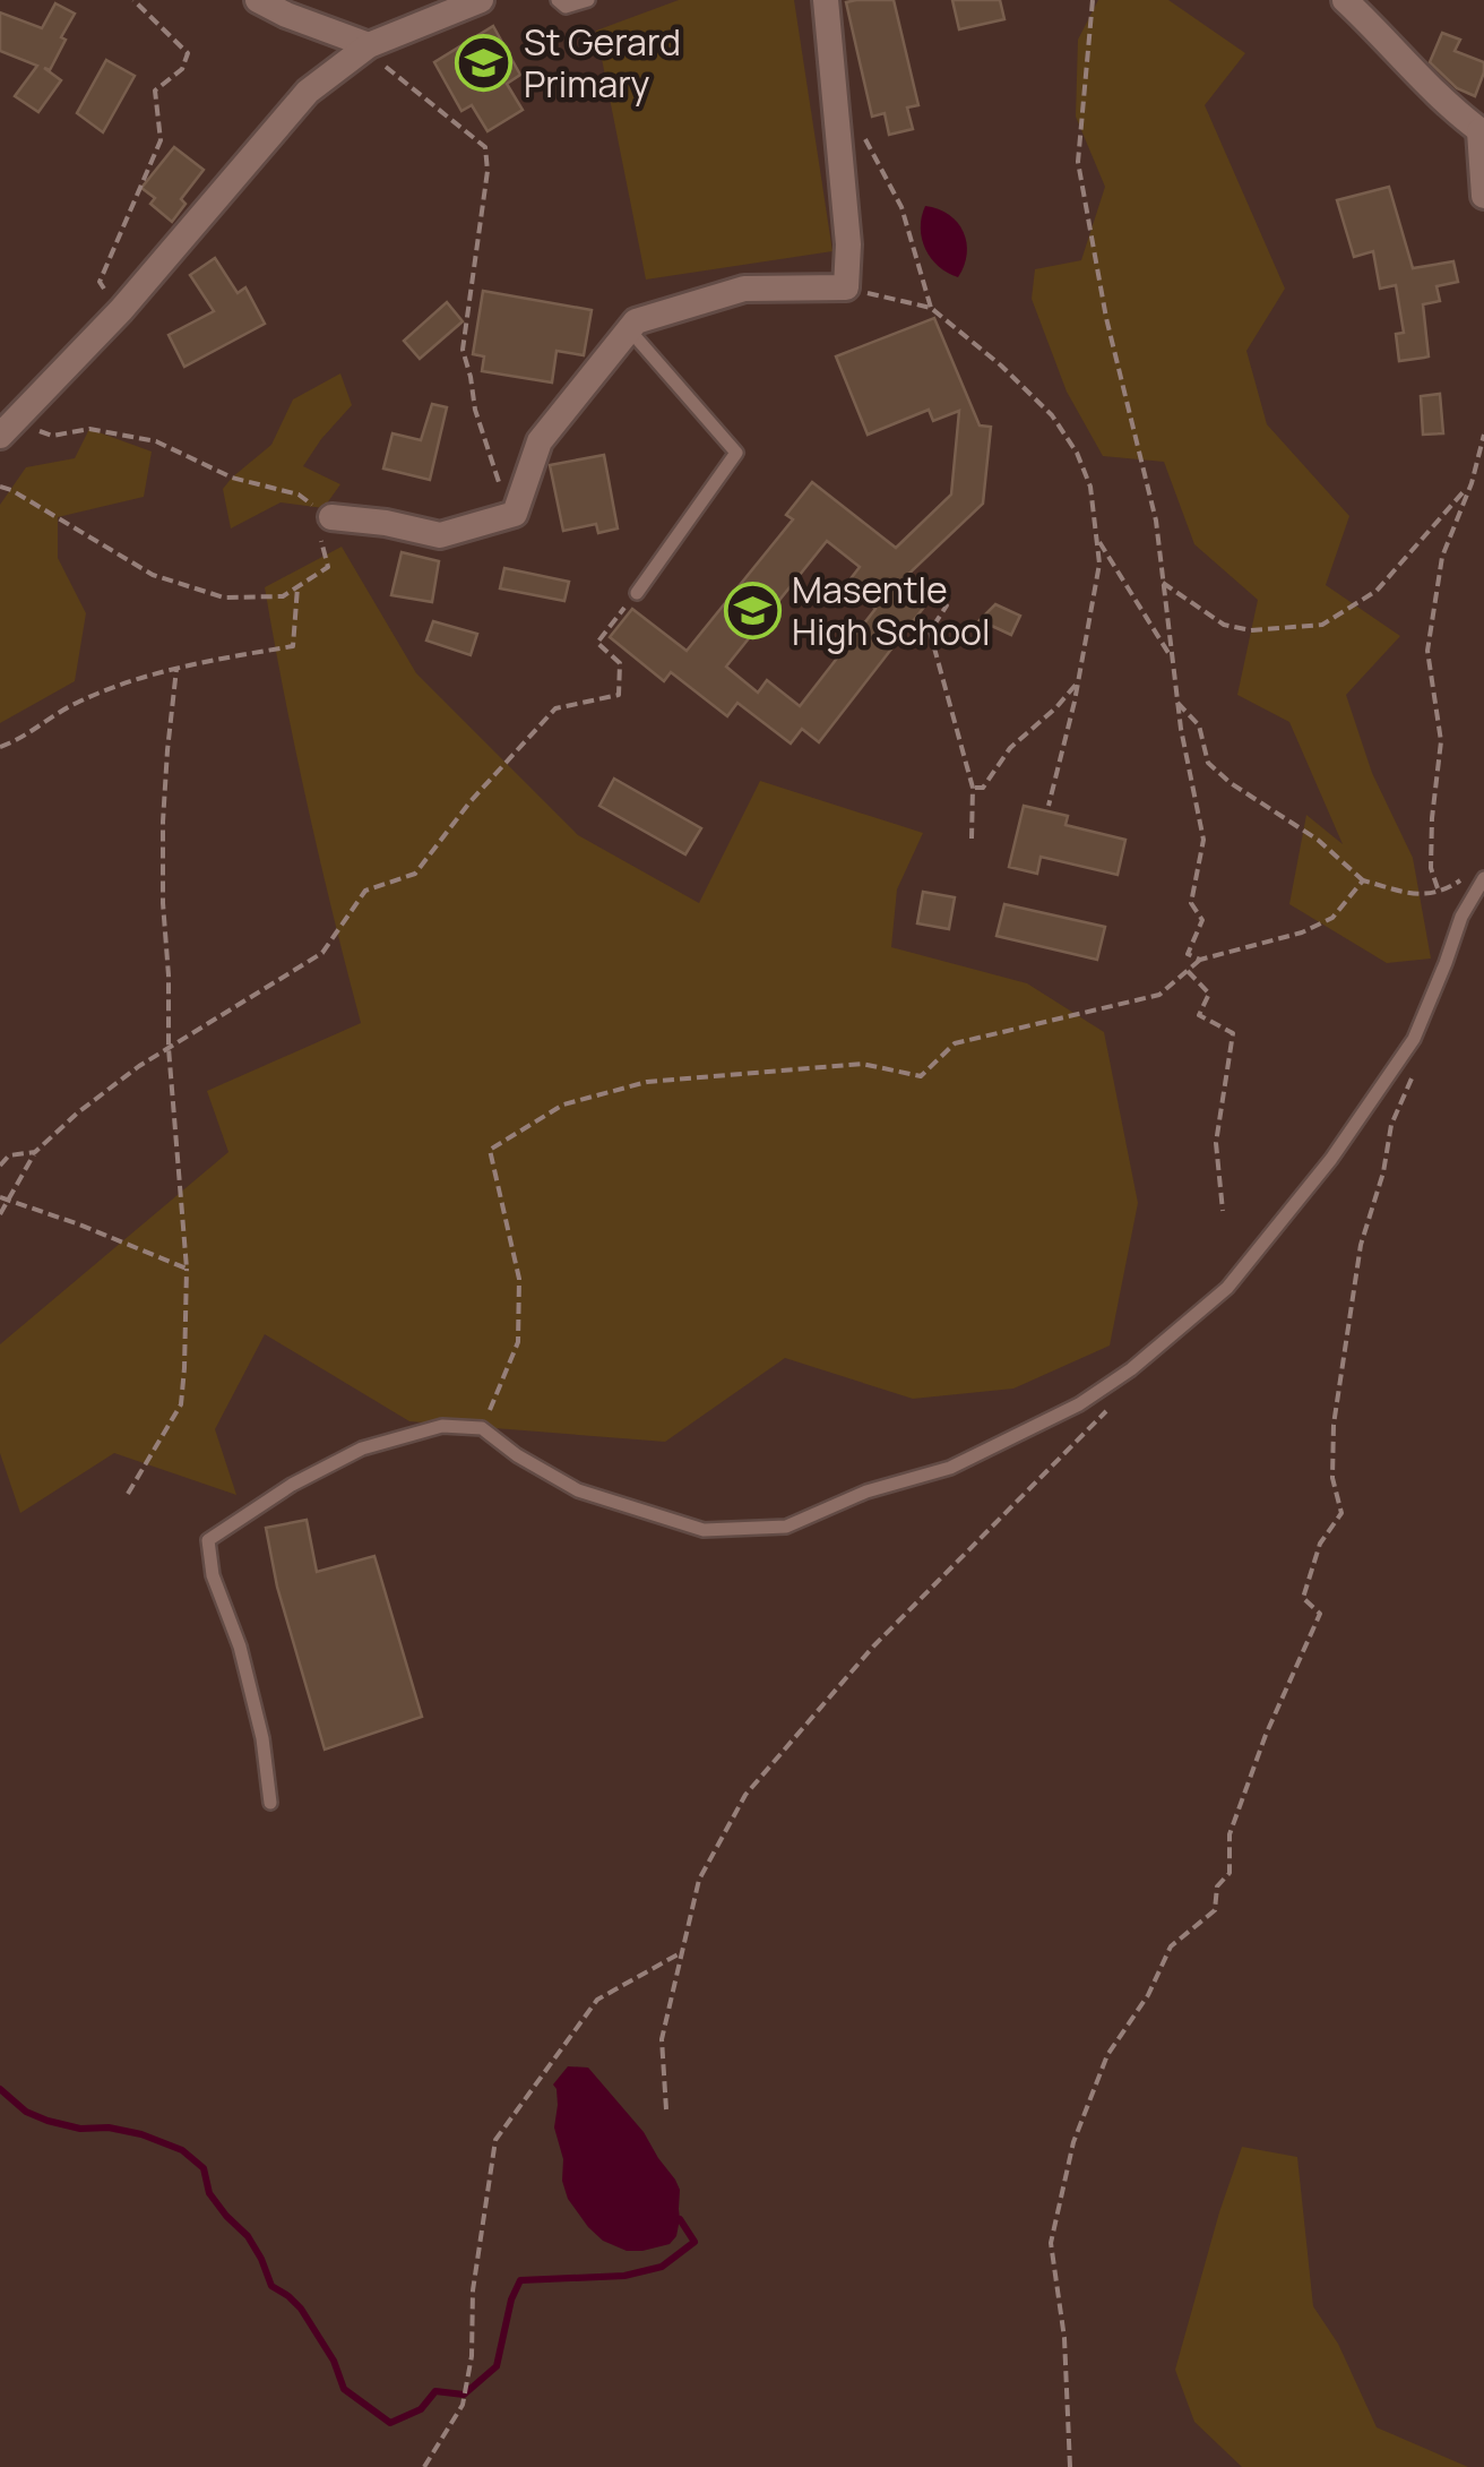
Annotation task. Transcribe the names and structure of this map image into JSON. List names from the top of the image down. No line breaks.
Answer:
{"places":{"school or university":["St Gerard Primary","Masentle High School"]}}
